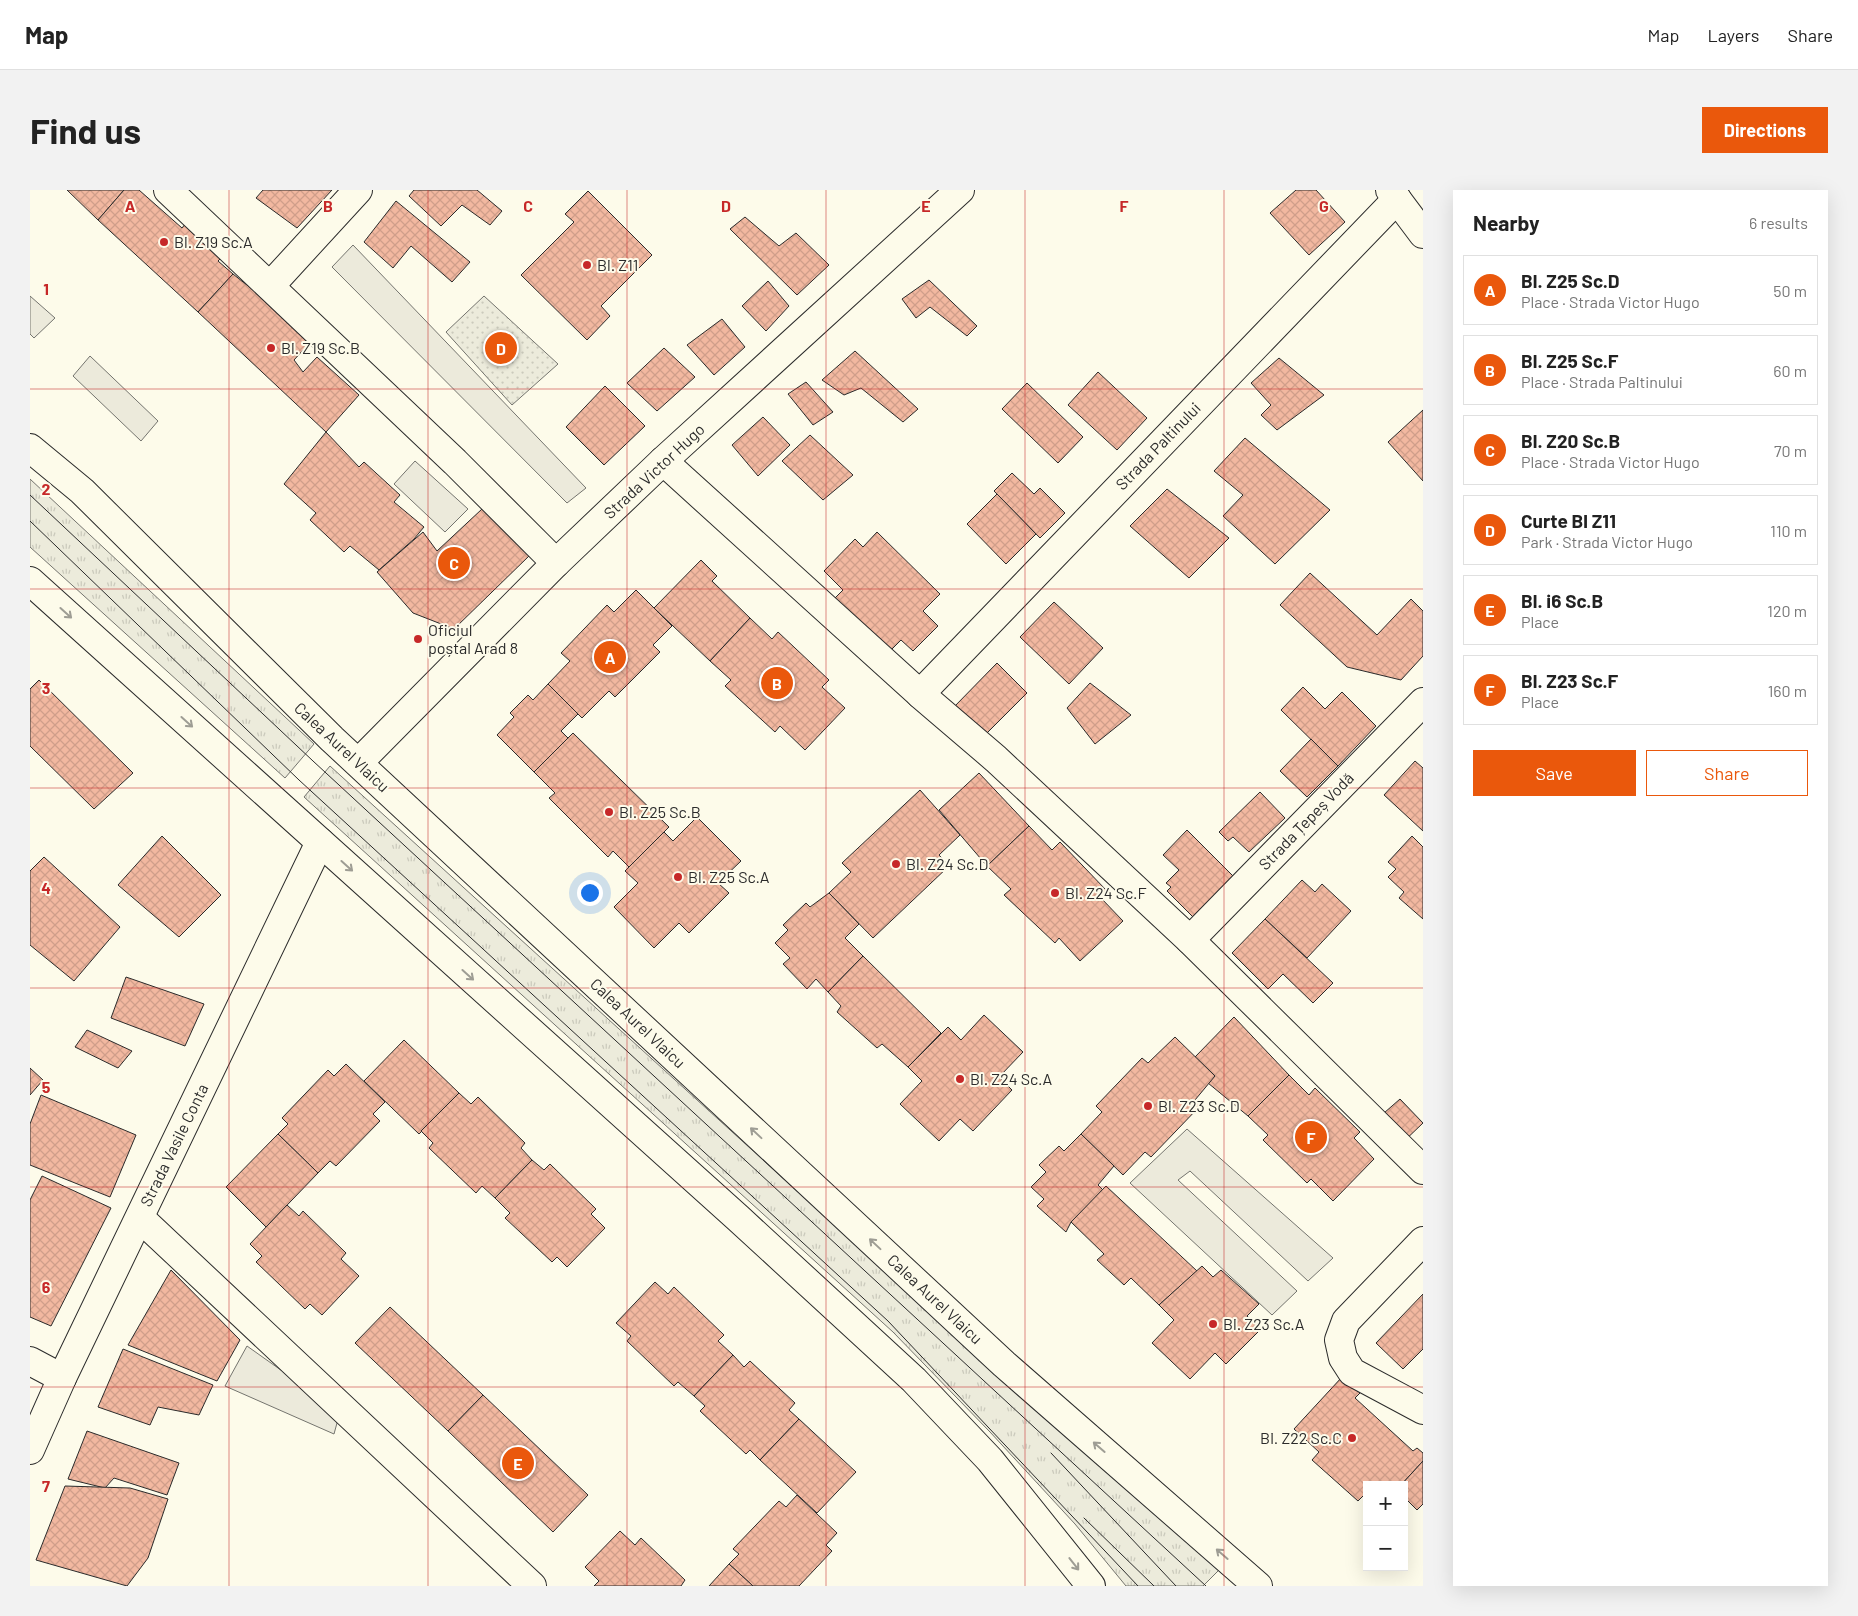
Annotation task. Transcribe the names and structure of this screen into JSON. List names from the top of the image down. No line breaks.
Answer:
{"streets":{"street":["Strada Paltinului","Strada Victor Hugo","Calea Aurel Vlaicu","Strada Țepeș Vodă","Strada Vasile Conta"]},"crossings":[["Strada Victor Hugo","Calea Aurel Vlaicu"]],"places":["Bl. Z19 Sc.A","Bl. Z11","Bl. Z19 Sc.B","Oficiul poștal Arad 8","Bl. Z25 Sc.B","Bl. Z24 Sc.D","Bl. Z25 Sc.A","Bl. Z24 Sc.F","Bl. Z24 Sc.A","Bl. Z23 Sc.D","Bl. Z23 Sc.A","Bl. Z22 Sc.C"],"page":{"header":"Map","nav":["Map","Layers","Share"],"buttons":["Directions",["Save","Share"]],"title":"Find us","heading":["Nearby","6 results"],"list":[{"mark":"A","name":"Bl. Z25 Sc.D","note":"Place · Strada Victor Hugo","value":"50 m"},{"mark":"B","name":"Bl. Z25 Sc.F","note":"Place · Strada Paltinului","value":"60 m"},{"mark":"C","name":"Bl. Z20 Sc.B","note":"Place · Strada Victor Hugo","value":"70 m"},{"mark":"D","name":"Curte Bl Z11","note":"Park · Strada Victor Hugo","value":"110 m"},{"mark":"E","name":"Bl. i6 Sc.B","note":"Place","value":"120 m"},{"mark":"F","name":"Bl. Z23 Sc.F","note":"Place","value":"160 m"}],"pins":["D","C","A","B","F","E"],"map_buttons":["+","−"]},"grid":{"columns":["A","B","C","D","E","F","G"],"rows":["1","2","3","4","5","6","7"]}}
